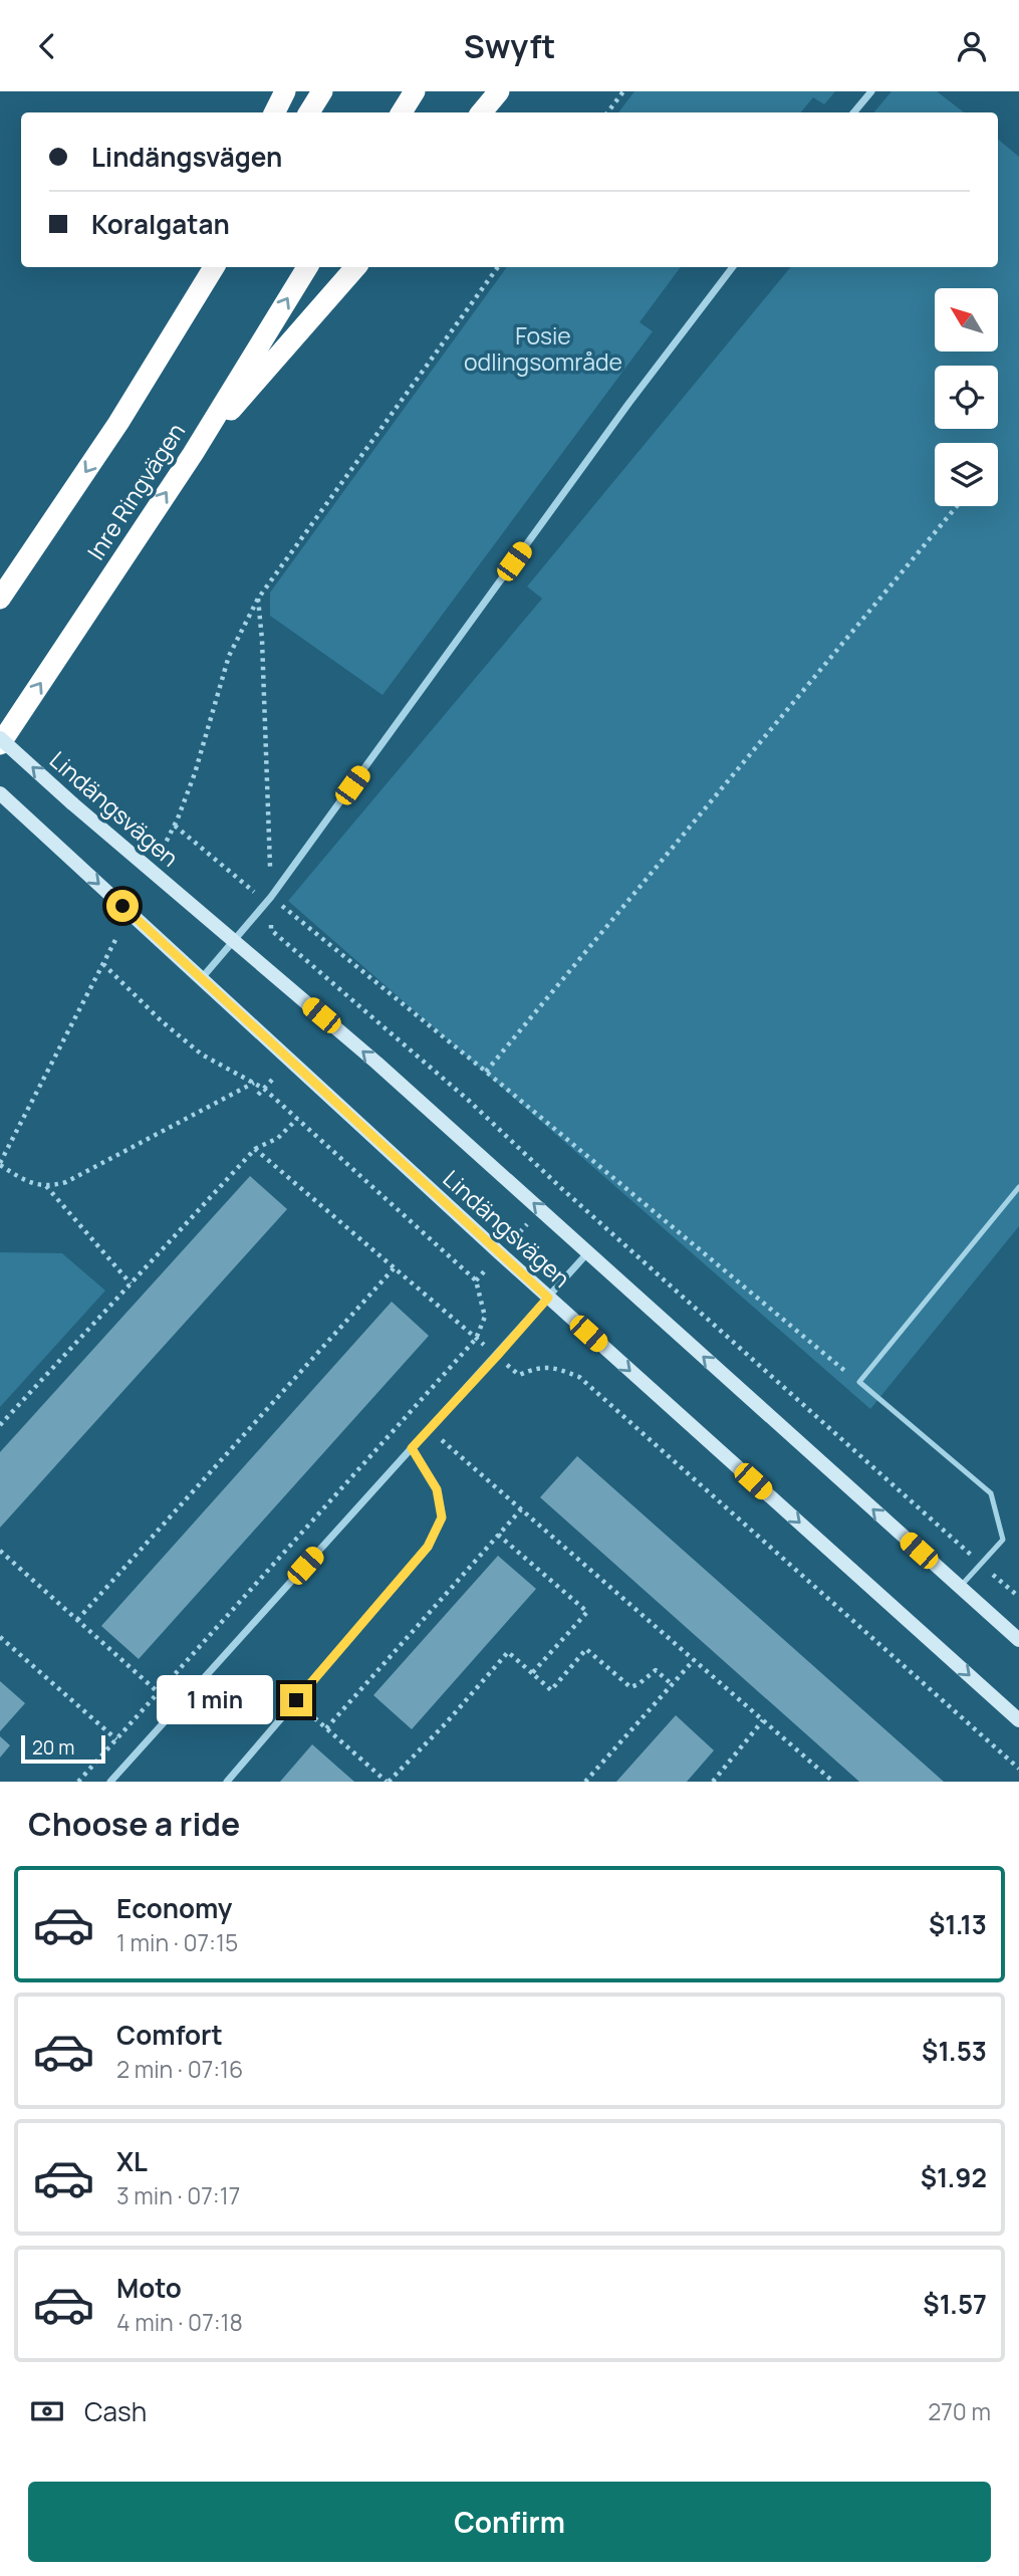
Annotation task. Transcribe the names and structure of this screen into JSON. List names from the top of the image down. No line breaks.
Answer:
{"streets":{"highway":["Inre Ringvägen"],"street":["Lindängsvägen"]},"parks":["Fosie odlingsområde"],"scale_bar":"20 m","north":"top left","page":{"header":"Swyft","banner":["Lindängsvägen","Koralgatan"],"bubble":"1 min","scale":"20 m","heading":"Choose a ride","list":[{"name":"Economy","note":"1 min · 07:15","value":"$1.13"},{"name":"Comfort","note":"2 min · 07:16","value":"$1.53"},{"name":"XL","note":"3 min · 07:17","value":"$1.92"},{"name":"Moto","note":"4 min · 07:18","value":"$1.57"}],"pay":["Cash","270 m"],"buttons":"Confirm"}}
